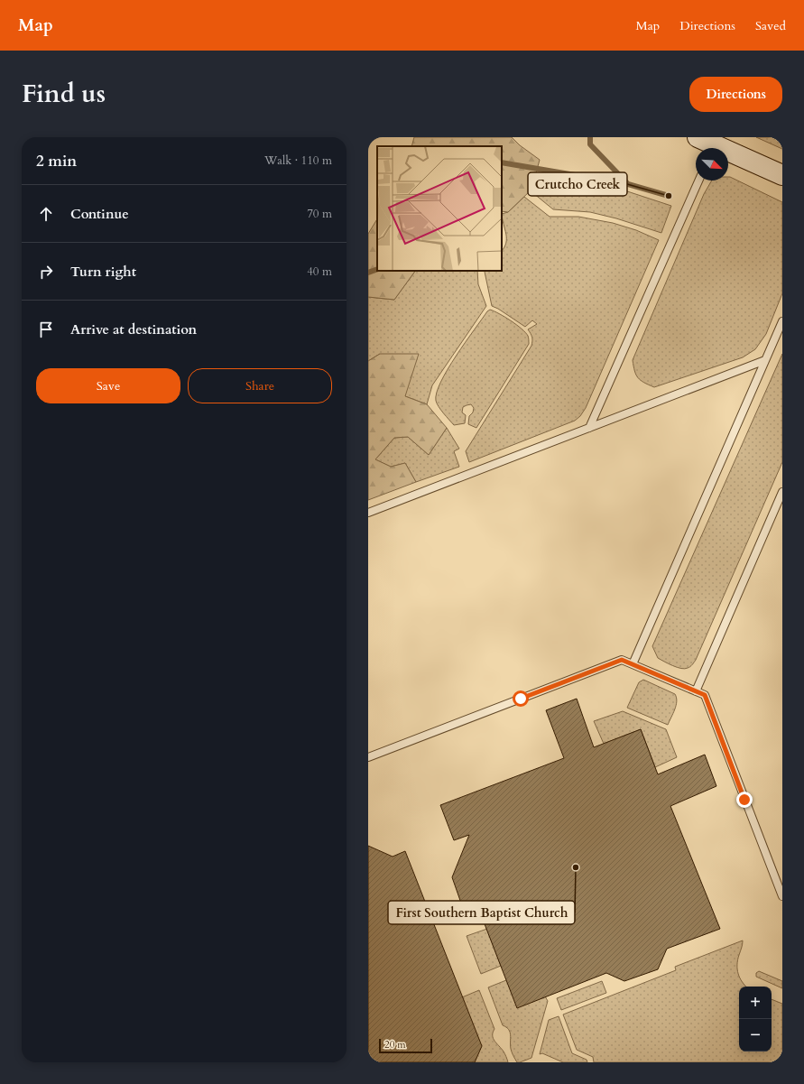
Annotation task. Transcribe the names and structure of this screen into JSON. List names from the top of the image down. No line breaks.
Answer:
{"places":["Crutcho Creek","First Southern Baptist Church"],"scale_bar":"20 m","north":"bottom right","page":{"header":"Map","nav":["Map","Directions","Saved"],"title":"Find us","buttons":["Directions",["Save","Share"]],"heading":["2 min","Walk · 110 m"],"list":[["Continue","70 m"],["Turn right","40 m"],"Arrive at destination"],"map_buttons":["+","−"],"scale":"20 m"}}
